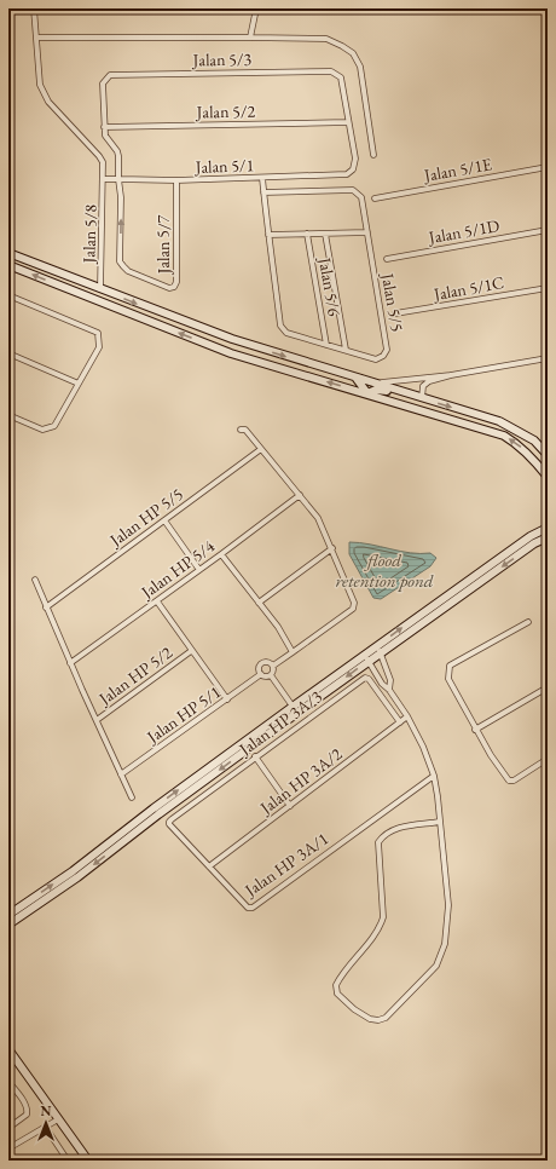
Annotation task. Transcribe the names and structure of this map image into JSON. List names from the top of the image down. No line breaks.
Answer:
{"streets":{"street":["Jalan 5/3","Jalan 5/2","Jalan 5/1","Jalan 5/1E","Jalan 5/1D","Jalan 5/8","Jalan 5/7","Jalan 5/6","Jalan 5/1C","Jalan 5/5","Jalan HP 5/5","Jalan HP 5/4","Jalan HP 5/2","Jalan HP 5/1","Jalan HP 3A/3","Jalan HP 3A/2","Jalan HP 3A/1"]},"crossings":[["Jalan 5/3","Jalan 5/2"],["Jalan 5/3","Jalan 5/1"],["Jalan 5/3","Jalan 5/7"],["Jalan 5/1","Jalan 5/8"],["Jalan 5/1","Jalan 5/7"],["Jalan 5/1","Jalan 5/5"],["Jalan 5/6","Jalan 5/5"],["Jalan HP 3A/3","Jalan HP 3A/2"],["Jalan HP 3A/3","Jalan HP 3A/1"],["Jalan HP 3A/2","Jalan HP 3A/1"]],"water":["flood retention pond"],"north":"top"}
